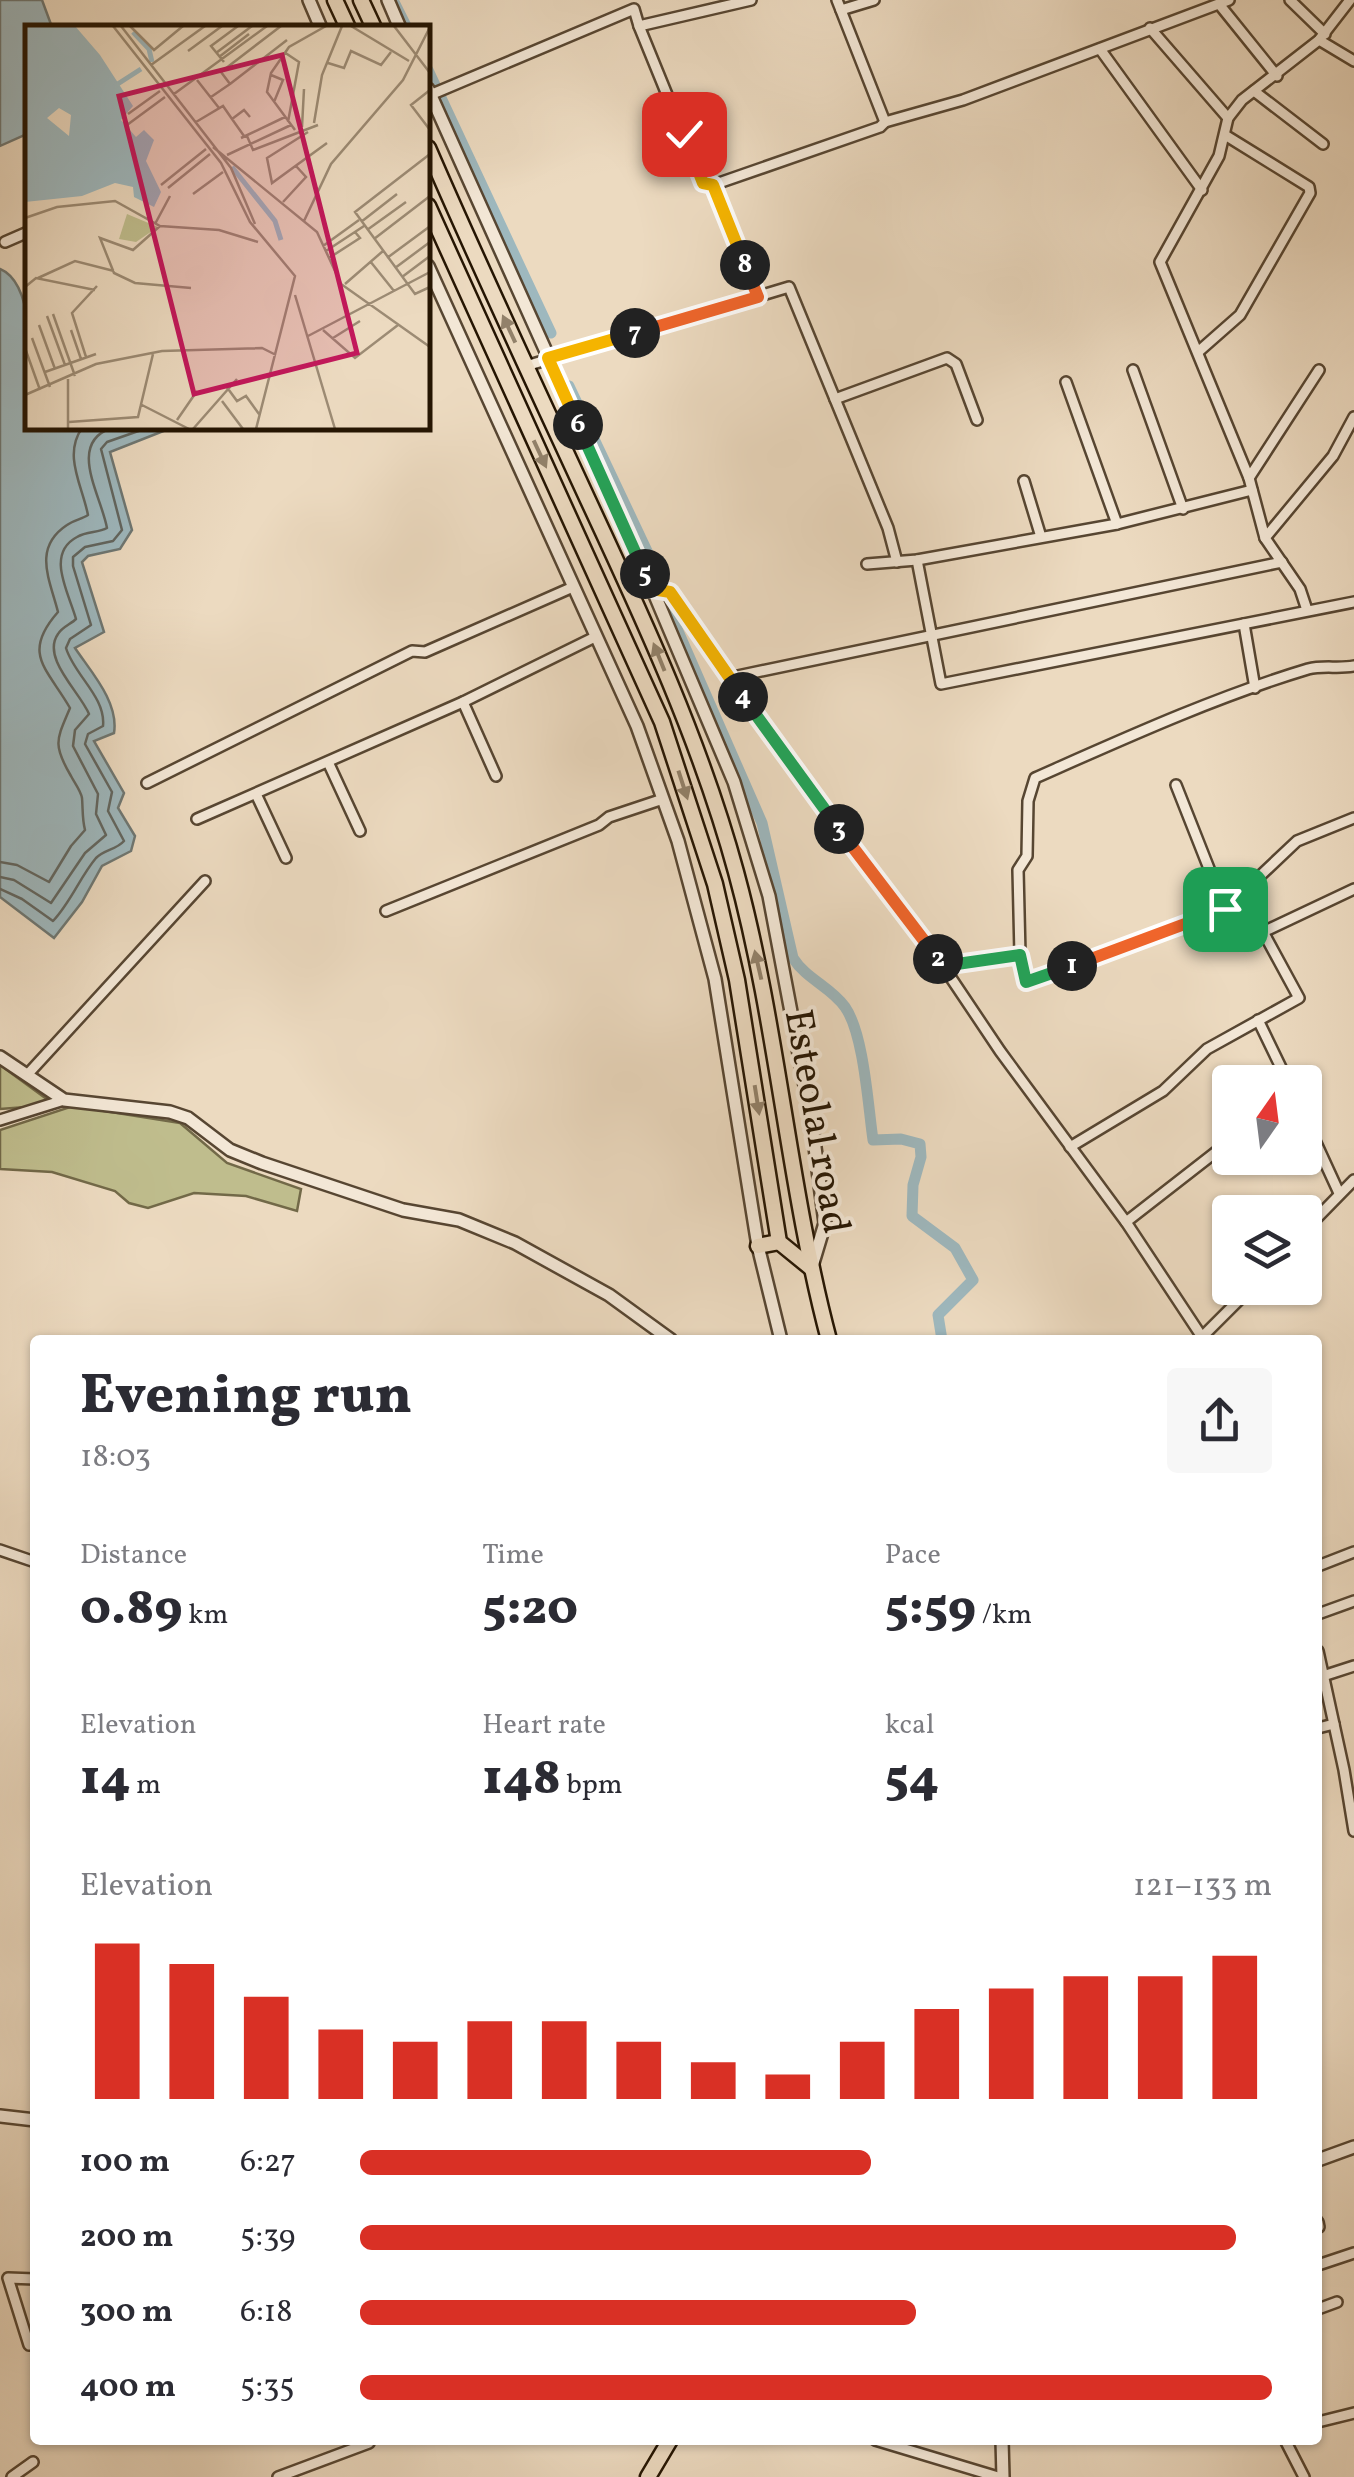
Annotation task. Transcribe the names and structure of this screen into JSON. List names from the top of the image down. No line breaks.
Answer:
{"streets":{"highway":["Esteolal road"]},"north":"top","page":{"pins":["8","7","6","5","4","3","2","1"],"heading":["Evening run","18:03"],"stats":[["Distance","0.89 km"],["Time","5:20"],["Pace","5:59 /km"],["Elevation","14 m"],["Heart rate","148 bpm"],["kcal","54"]],"chart":["Elevation","121–133 m"],"list":[{"name":"100 m","note":"6:27"},{"name":"200 m","note":"5:39"},{"name":"300 m","note":"6:18"},{"name":"400 m","note":"5:35"}]}}
